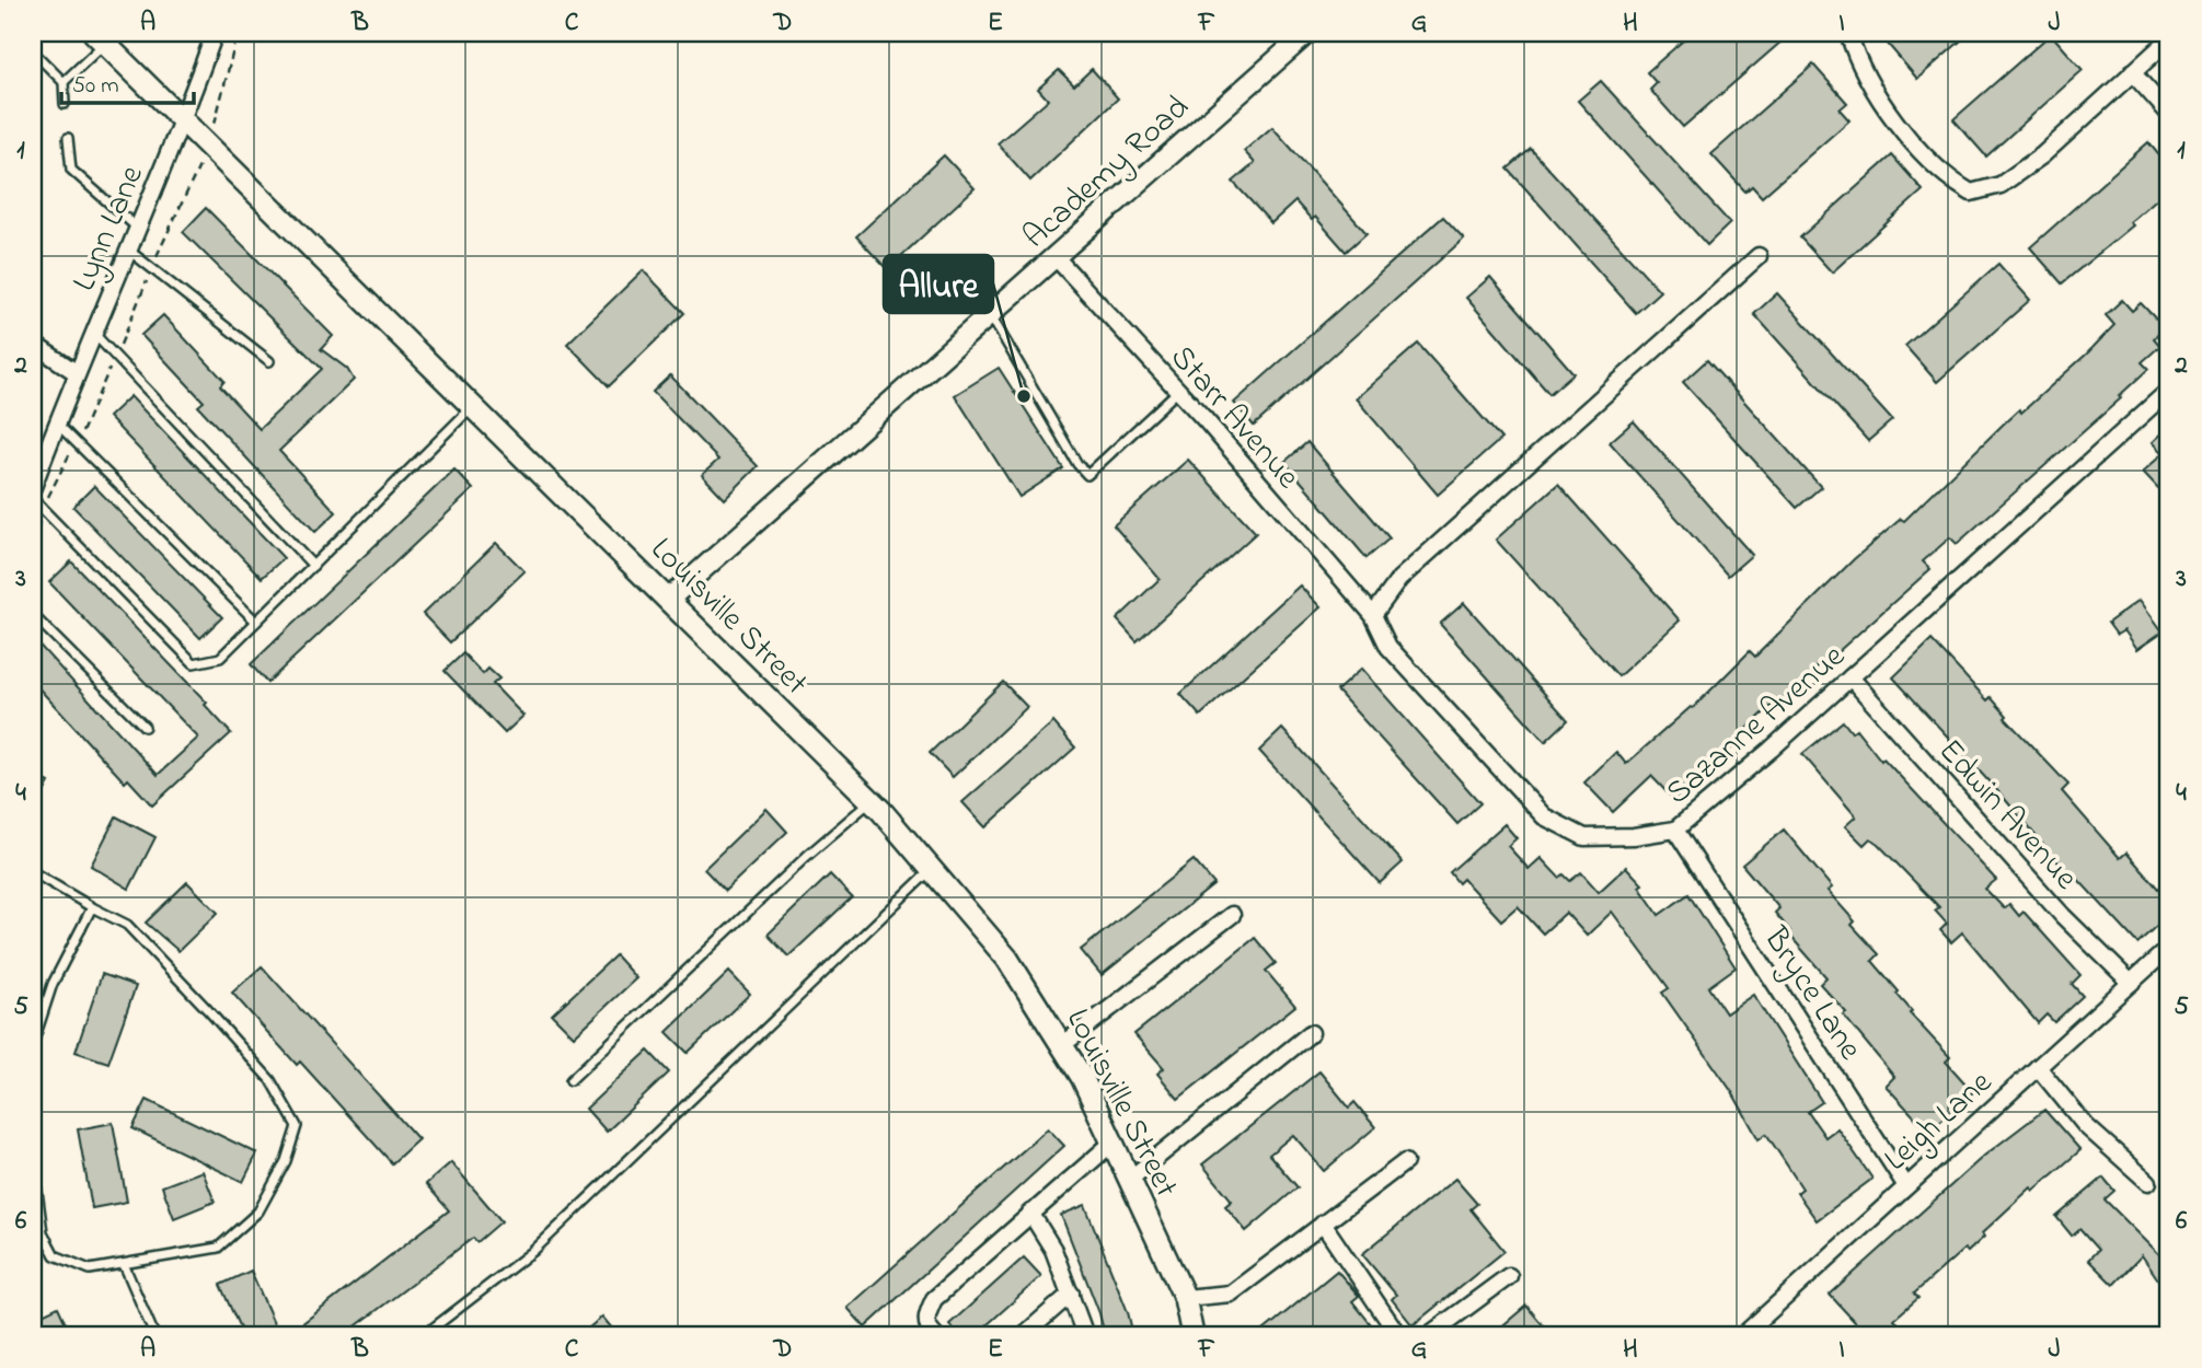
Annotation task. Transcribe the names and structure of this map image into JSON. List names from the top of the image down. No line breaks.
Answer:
{"streets":{"main road":["Louisville Street"],"street":["Academy Road","Lynn Lane","Starr Avenue","Sazanne Avenue","Edwin Avenue","Bryce Lane","Leigh Lane"]},"crossings":[["Academy Road","Starr Avenue"],["Academy Road","Louisville Street"],["Lynn Lane","Louisville Street"],["Starr Avenue","Sazanne Avenue"],["Sazanne Avenue","Edwin Avenue"],["Sazanne Avenue","Bryce Lane"],["Edwin Avenue","Leigh Lane"],["Bryce Lane","Leigh Lane"]],"places":["Allure"],"scale_bar":"50 m","grid":{"columns":["A","B","C","D","E","F","G","H","I","J"],"rows":["1","2","3","4","5","6"]}}
